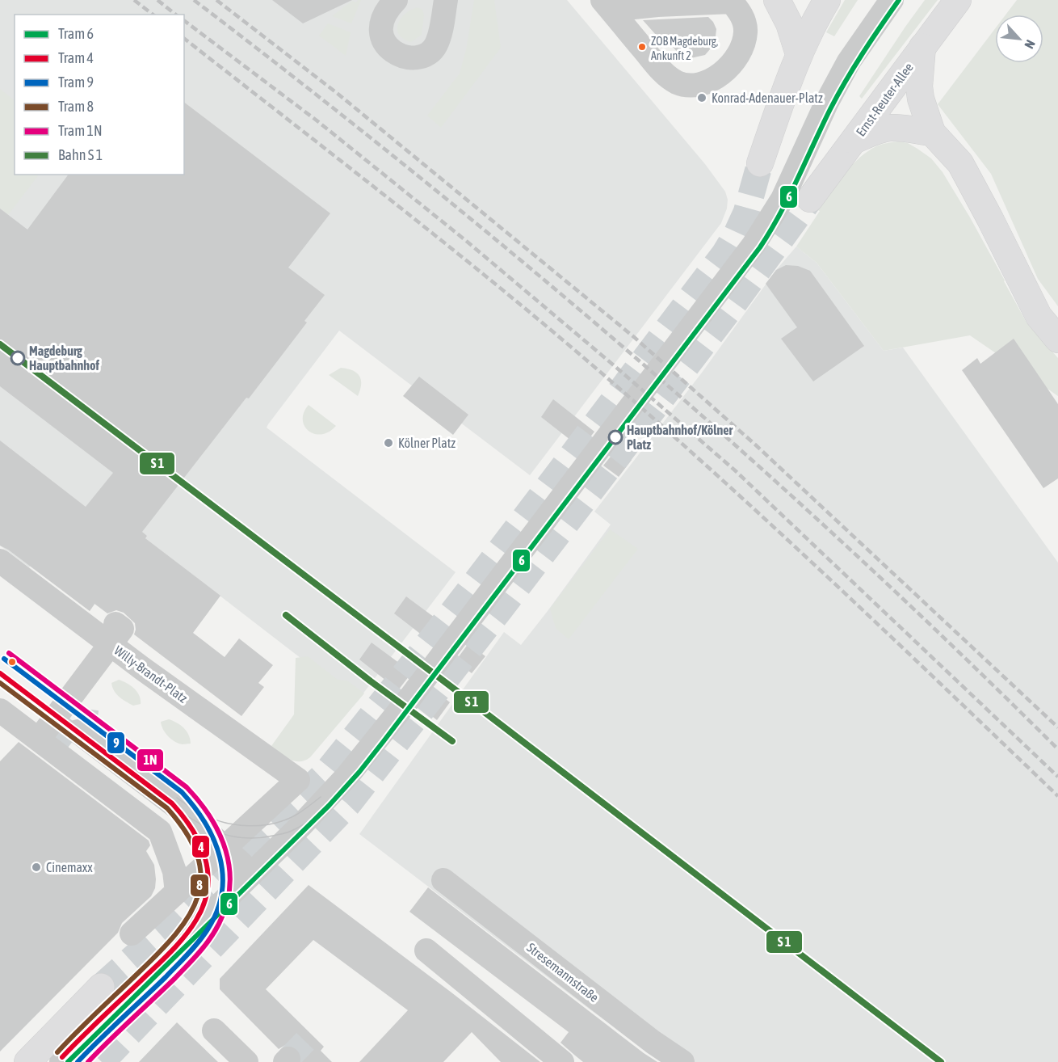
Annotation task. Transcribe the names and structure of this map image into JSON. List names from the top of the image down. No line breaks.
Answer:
{"streets":{"main road":["Ernst-Reuter-Allee"],"street":["Willy-Brandt-Platz","Stresemannstraße"]},"places":["ZOB Magdeburg, Ankunft 2","Konrad-Adenauer-Platz","Magdeburg Hauptbahnhof","Hauptbahnhof/Kölner Platz","Kölner Platz","Cinemaxx"],"lines":["tram line 6","tram line 1N","tram line 9","tram line 4","tram line 8"],"legend":["Tram 6","Tram 4","Tram 9","Tram 8","Tram 1N","Bahn S 1"],"north":"bottom right"}
